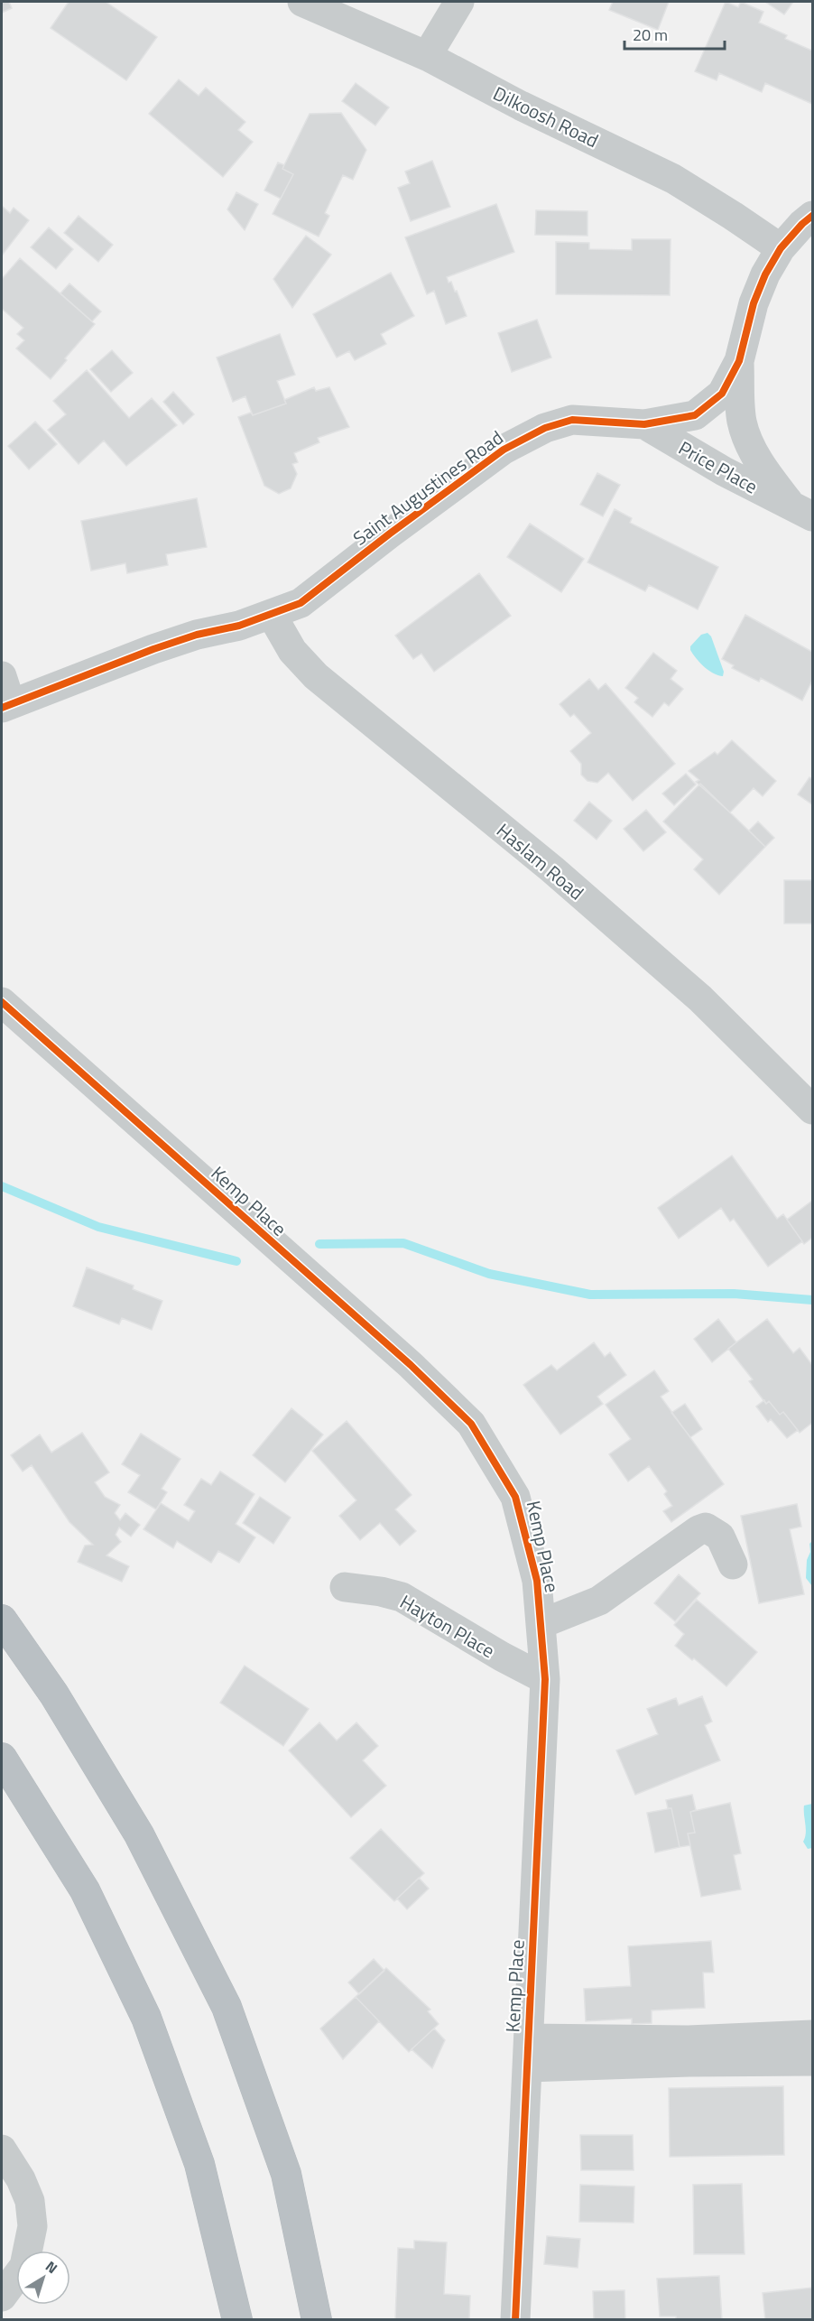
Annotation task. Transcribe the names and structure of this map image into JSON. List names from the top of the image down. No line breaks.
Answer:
{"streets":{"street":["Dilkoosh Road","Price Place","Saint Augustines Road","Haslam Road","Kemp Place","Hayton Place"]},"crossings":[["Dilkoosh Road","Saint Augustines Road"],["Price Place","Saint Augustines Road"],["Saint Augustines Road","Haslam Road"],["Kemp Place","Hayton Place"]],"scale_bar":"20 m","north":"top right"}
